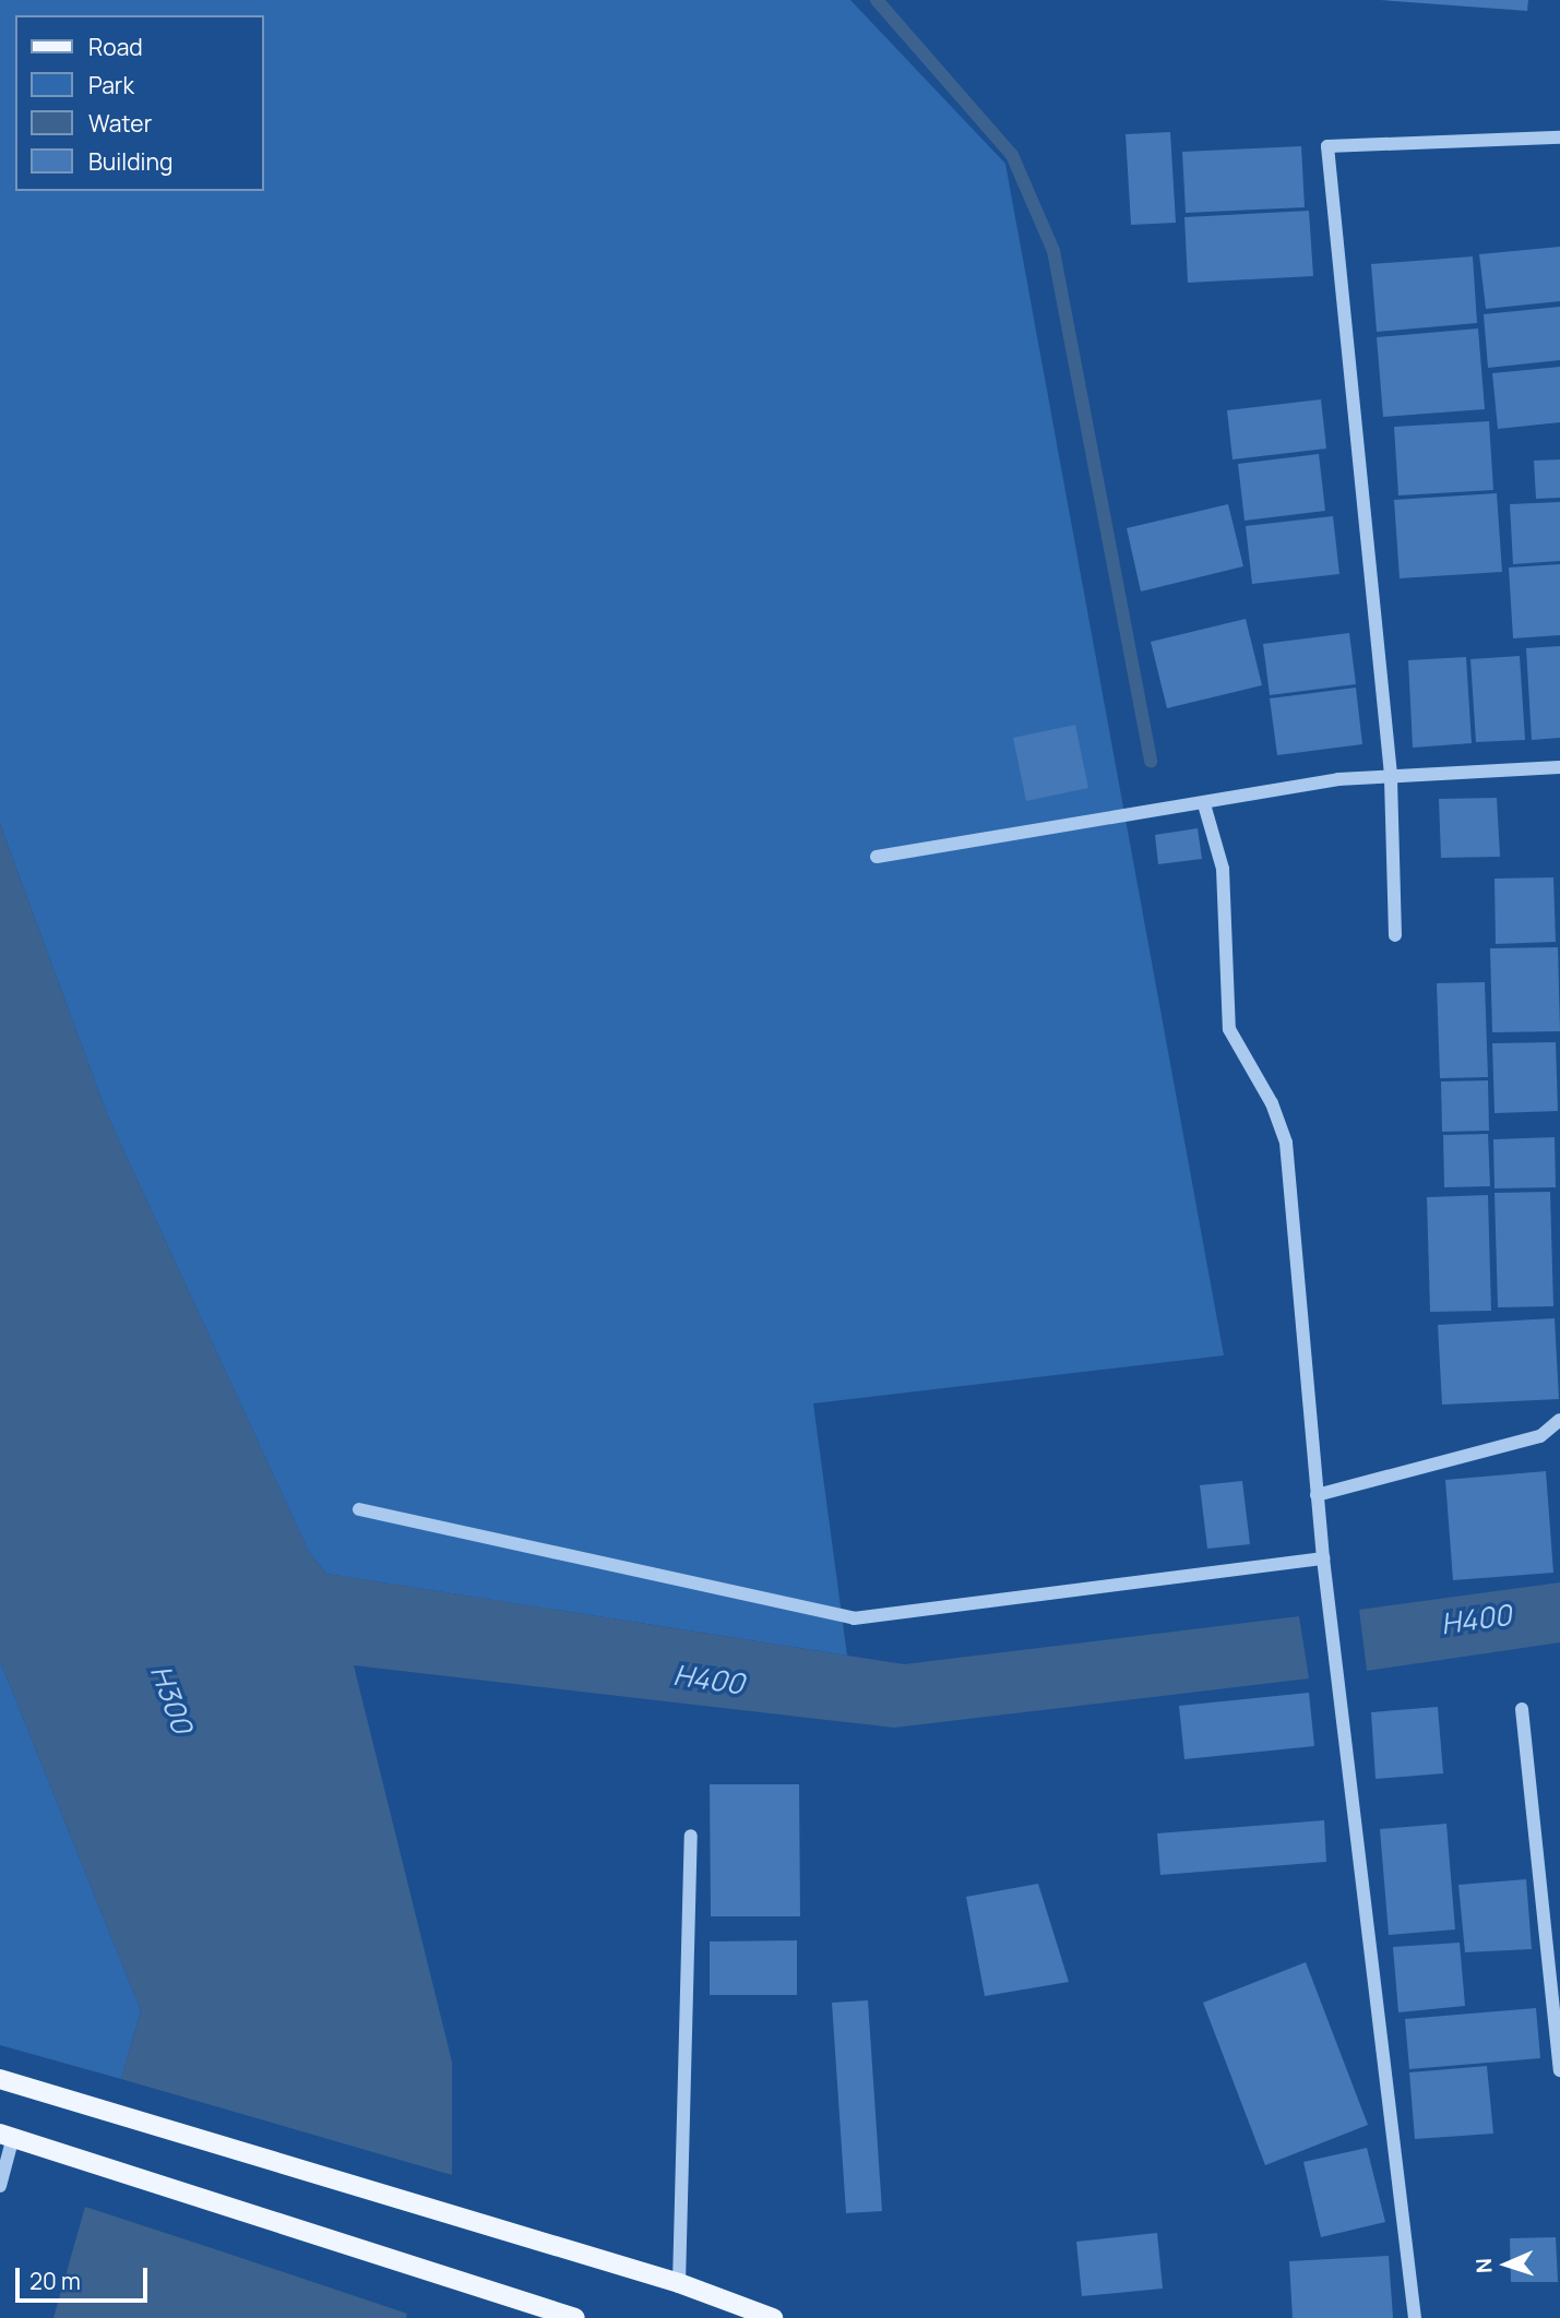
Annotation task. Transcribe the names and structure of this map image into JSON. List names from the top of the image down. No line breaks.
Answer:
{"water":["H400","H300"],"legend":["Road","Park","Water","Building"],"scale_bar":"20 m","north":"left"}
